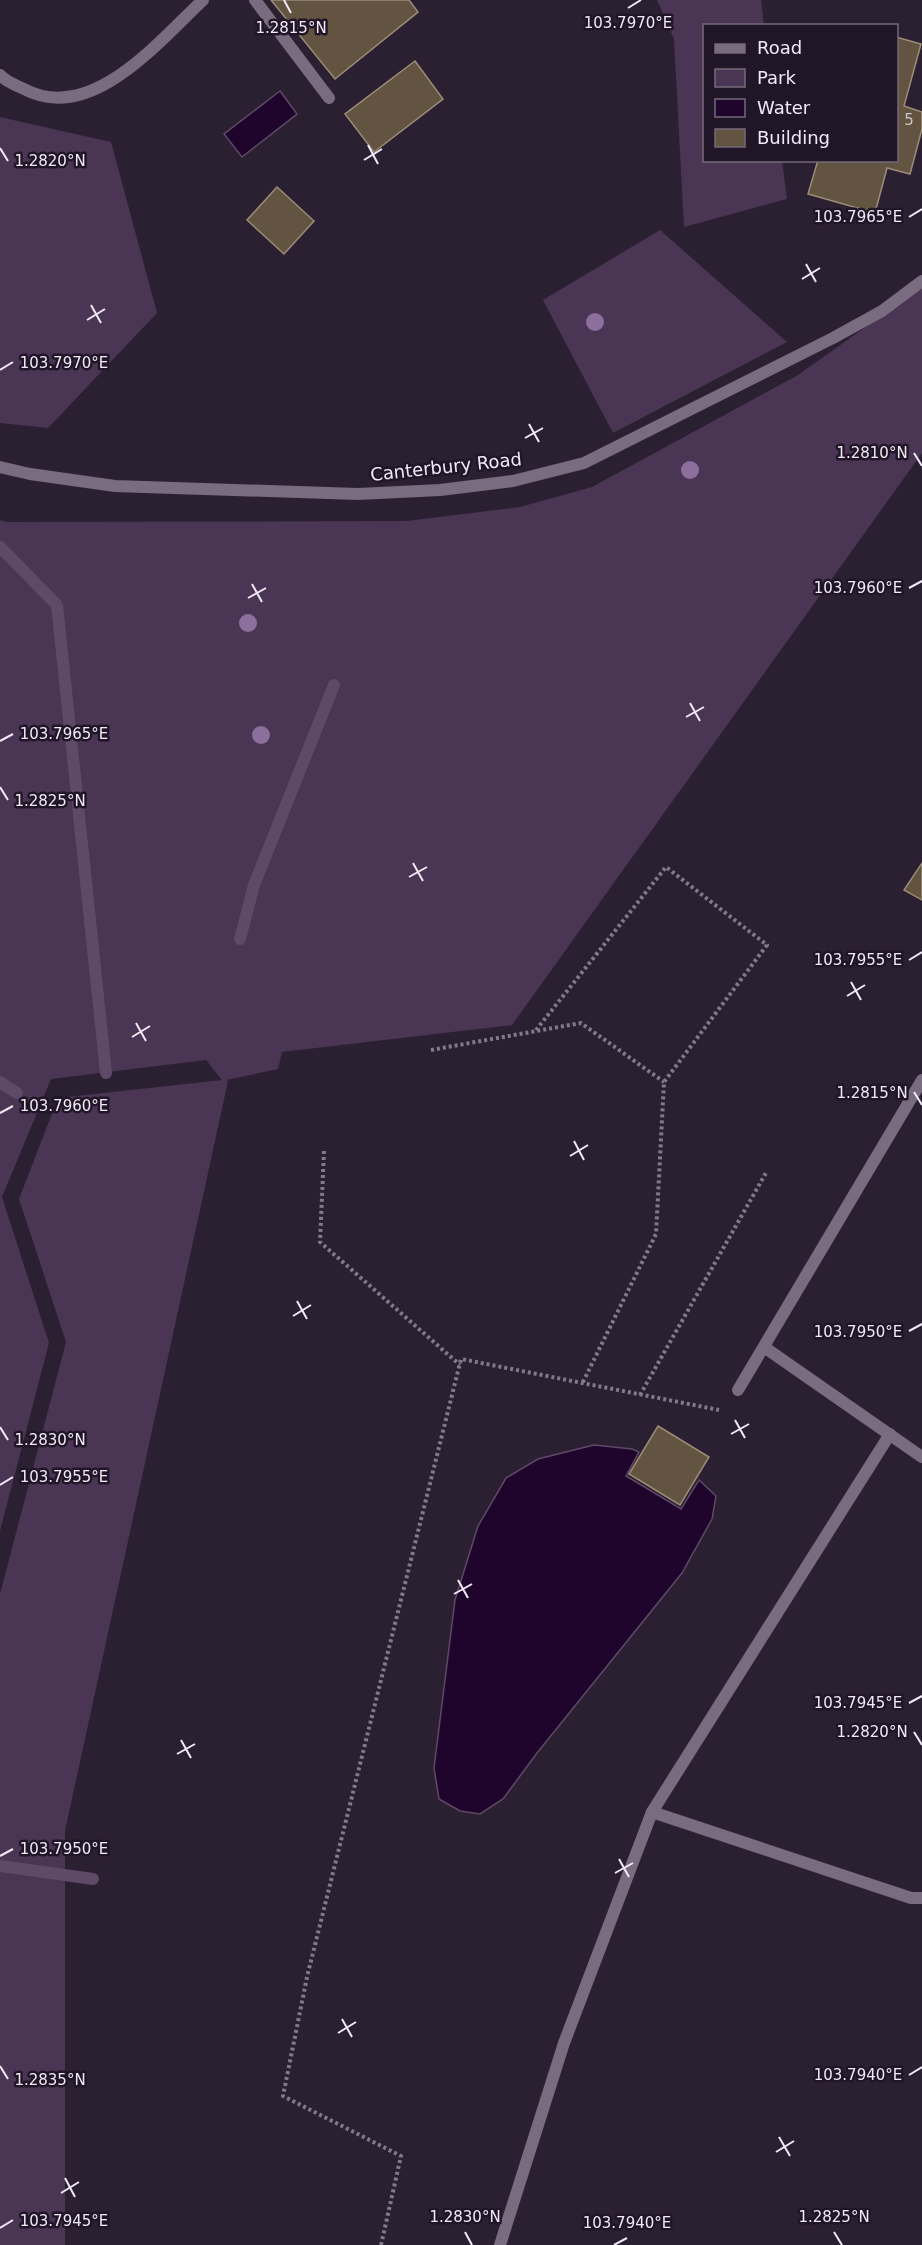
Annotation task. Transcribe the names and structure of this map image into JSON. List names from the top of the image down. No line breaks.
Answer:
{"streets":{"street":["Canterbury Road"]},"house_numbers":["5"],"legend":["Road","Park","Water","Building"],"coordinates":["103.7970°E","1.2815°N","1.2820°N","103.7965°E","1.2810°N","103.7960°E","1.2825°N","103.7955°E","103.7950°E","1.2830°N","103.7945°E","103.7940°E","1.2835°N"]}
